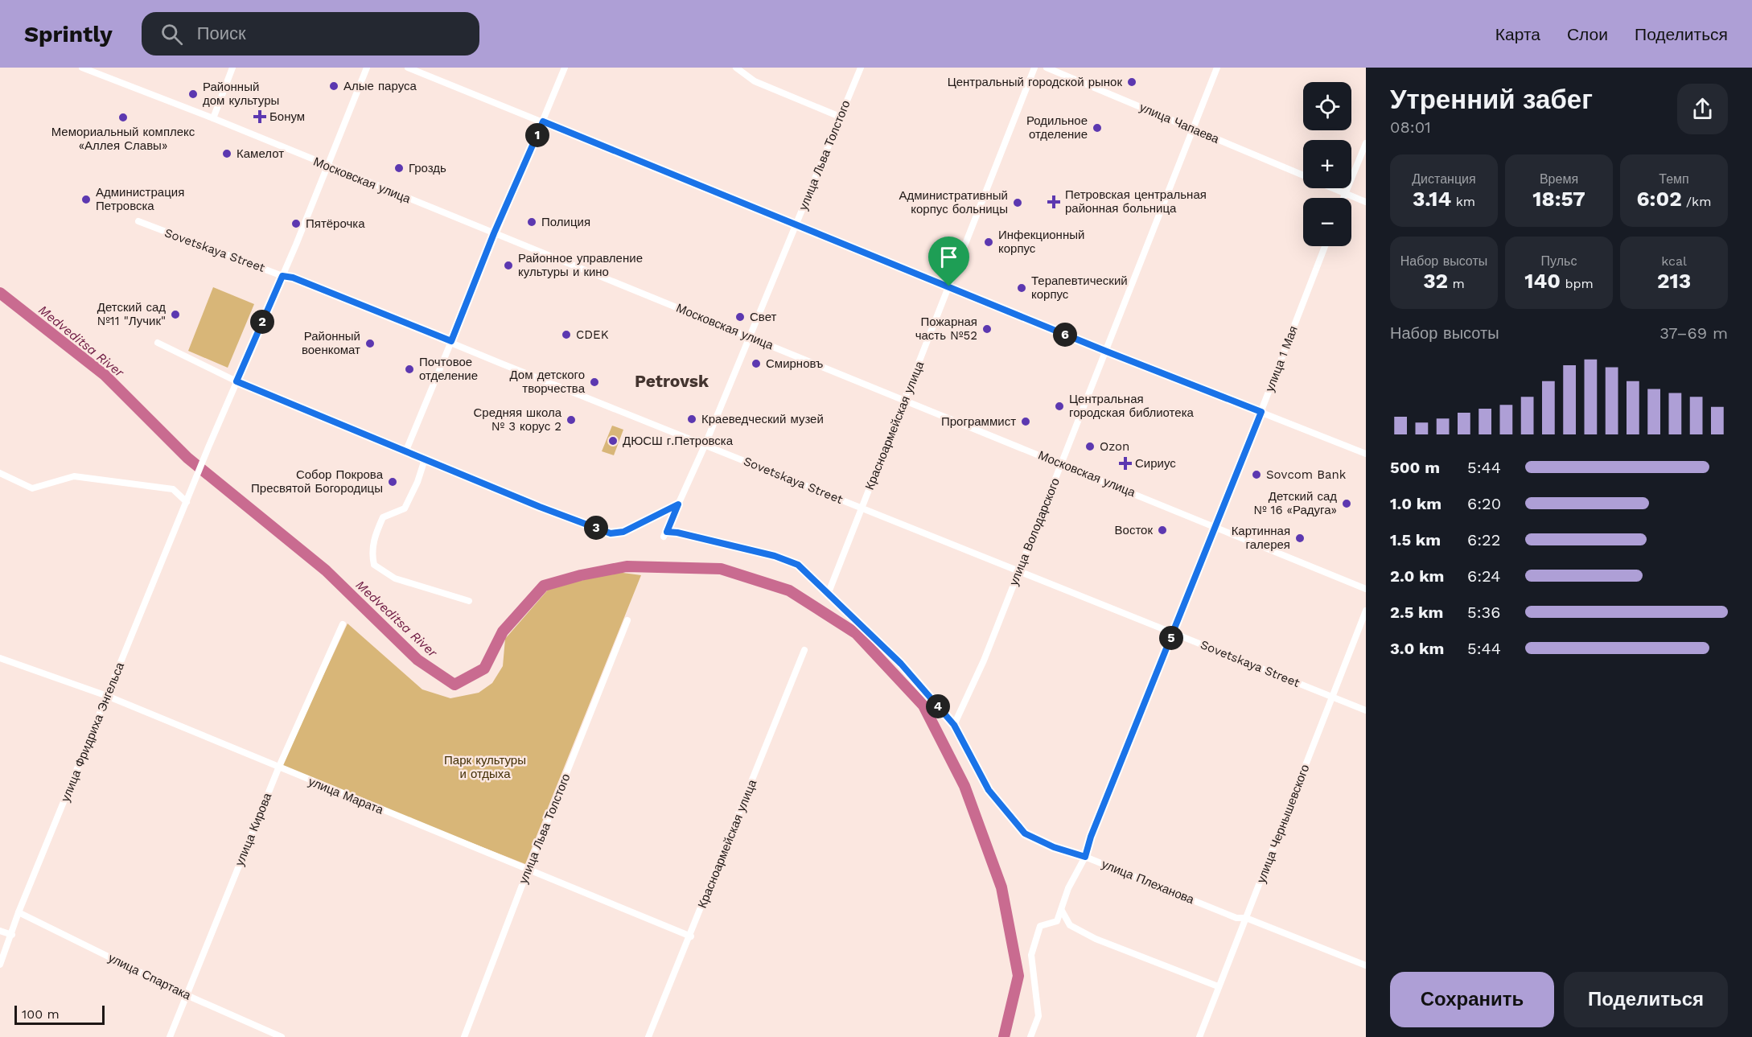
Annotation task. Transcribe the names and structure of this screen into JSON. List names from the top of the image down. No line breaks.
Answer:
{"streets":{"street":["улица Чапаева","улица Льва Толстого","Московская улица","Sovetskaya Street","улица 1 Мая","Красноармейская улица","улица Володарского","улица Фридриха Энгельса","улица Марата","улица Чернышевского","улица Кирова","улица Плеханова","улица Спартака"]},"crossings":[["улица Чапаева","улица Володарского"],["улица Льва Толстого","Московская улица"],["улица Льва Толстого","Sovetskaya Street"],["улица Льва Толстого","улица Марата"],["улица Льва Толстого","улица Плеханова"],["Московская улица","улица 1 Мая"],["Московская улица","Красноармейская улица"],["Московская улица","улица Володарского"],["Sovetskaya Street","улица 1 Мая"],["Sovetskaya Street","Красноармейская улица"],["Sovetskaya Street","улица Володарского"],["Sovetskaya Street","улица Чернышевского"],["улица 1 Мая","улица Плеханова"],["Красноармейская улица","улица Марата"],["Красноармейская улица","улица Плеханова"],["улица Володарского","улица Плеханова"],["улица Фридриха Энгельса","улица Марата"],["улица Фридриха Энгельса","улица Спартака"],["улица Марата","улица Кирова"],["улица Чернышевского","улица Плеханова"],["улица Кирова","улица Спартака"]],"districts":["Petrovsk"],"water":["Medveditsa River"],"parks":["Парк культуры и отдыха"],"places":{"other":["Центральный городской рынок","Алые паруса","Районный дом культуры","Мемориальный комплекс «Аллея Славы»","Родильное отделение","Камелот","Гроздь","Администрация Петровска","Административный корпус больницы","Полиция","Пятёрочка","Инфекционный корпус","Районное управление культуры и кино","Терапевтический корпус","Детский сад №11 \"Лучик\"","Свет","Пожарная часть №52","CDEK","Районный военкомат","Смирновъ","Почтовое отделение","Дом детского творчества","Центральная городская библиотека","Краеведческий музей","Средняя школа № 3 корус 2","Программист","ДЮСШ г.Петровска","Ozon","Sovcom Bank","Собор Покрова Пресвятой Богородицы","Детский сад № 16 «Радуга»","Восток","Картинная галерея"],"health":["Бонум","Петровская центральная районная больница","Сириус"]},"scale_bar":"100 m","page":{"header":"Sprintly","search":"Поиск","nav":["Карта","Слои","Поделиться"],"heading":["Утренний забег","08:01"],"map_buttons":["+","−"],"pins":["1","2","6","3","5","4"],"stats":[["Дистанция","3.14 km"],["Время","18:57"],["Темп","6:02 /km"],["Набор высоты","32 m"],["Пульс","140 bpm"],["kcal","213"]],"chart":["Набор высоты","37–69 m"],"list":[{"name":"500 m","note":"5:44"},{"name":"1.0 km","note":"6:20"},{"name":"1.5 km","note":"6:22"},{"name":"2.0 km","note":"6:24"},{"name":"2.5 km","note":"5:36"},{"name":"3.0 km","note":"5:44"}],"buttons":["Сохранить","Поделиться"],"scale":"100 m"}}
